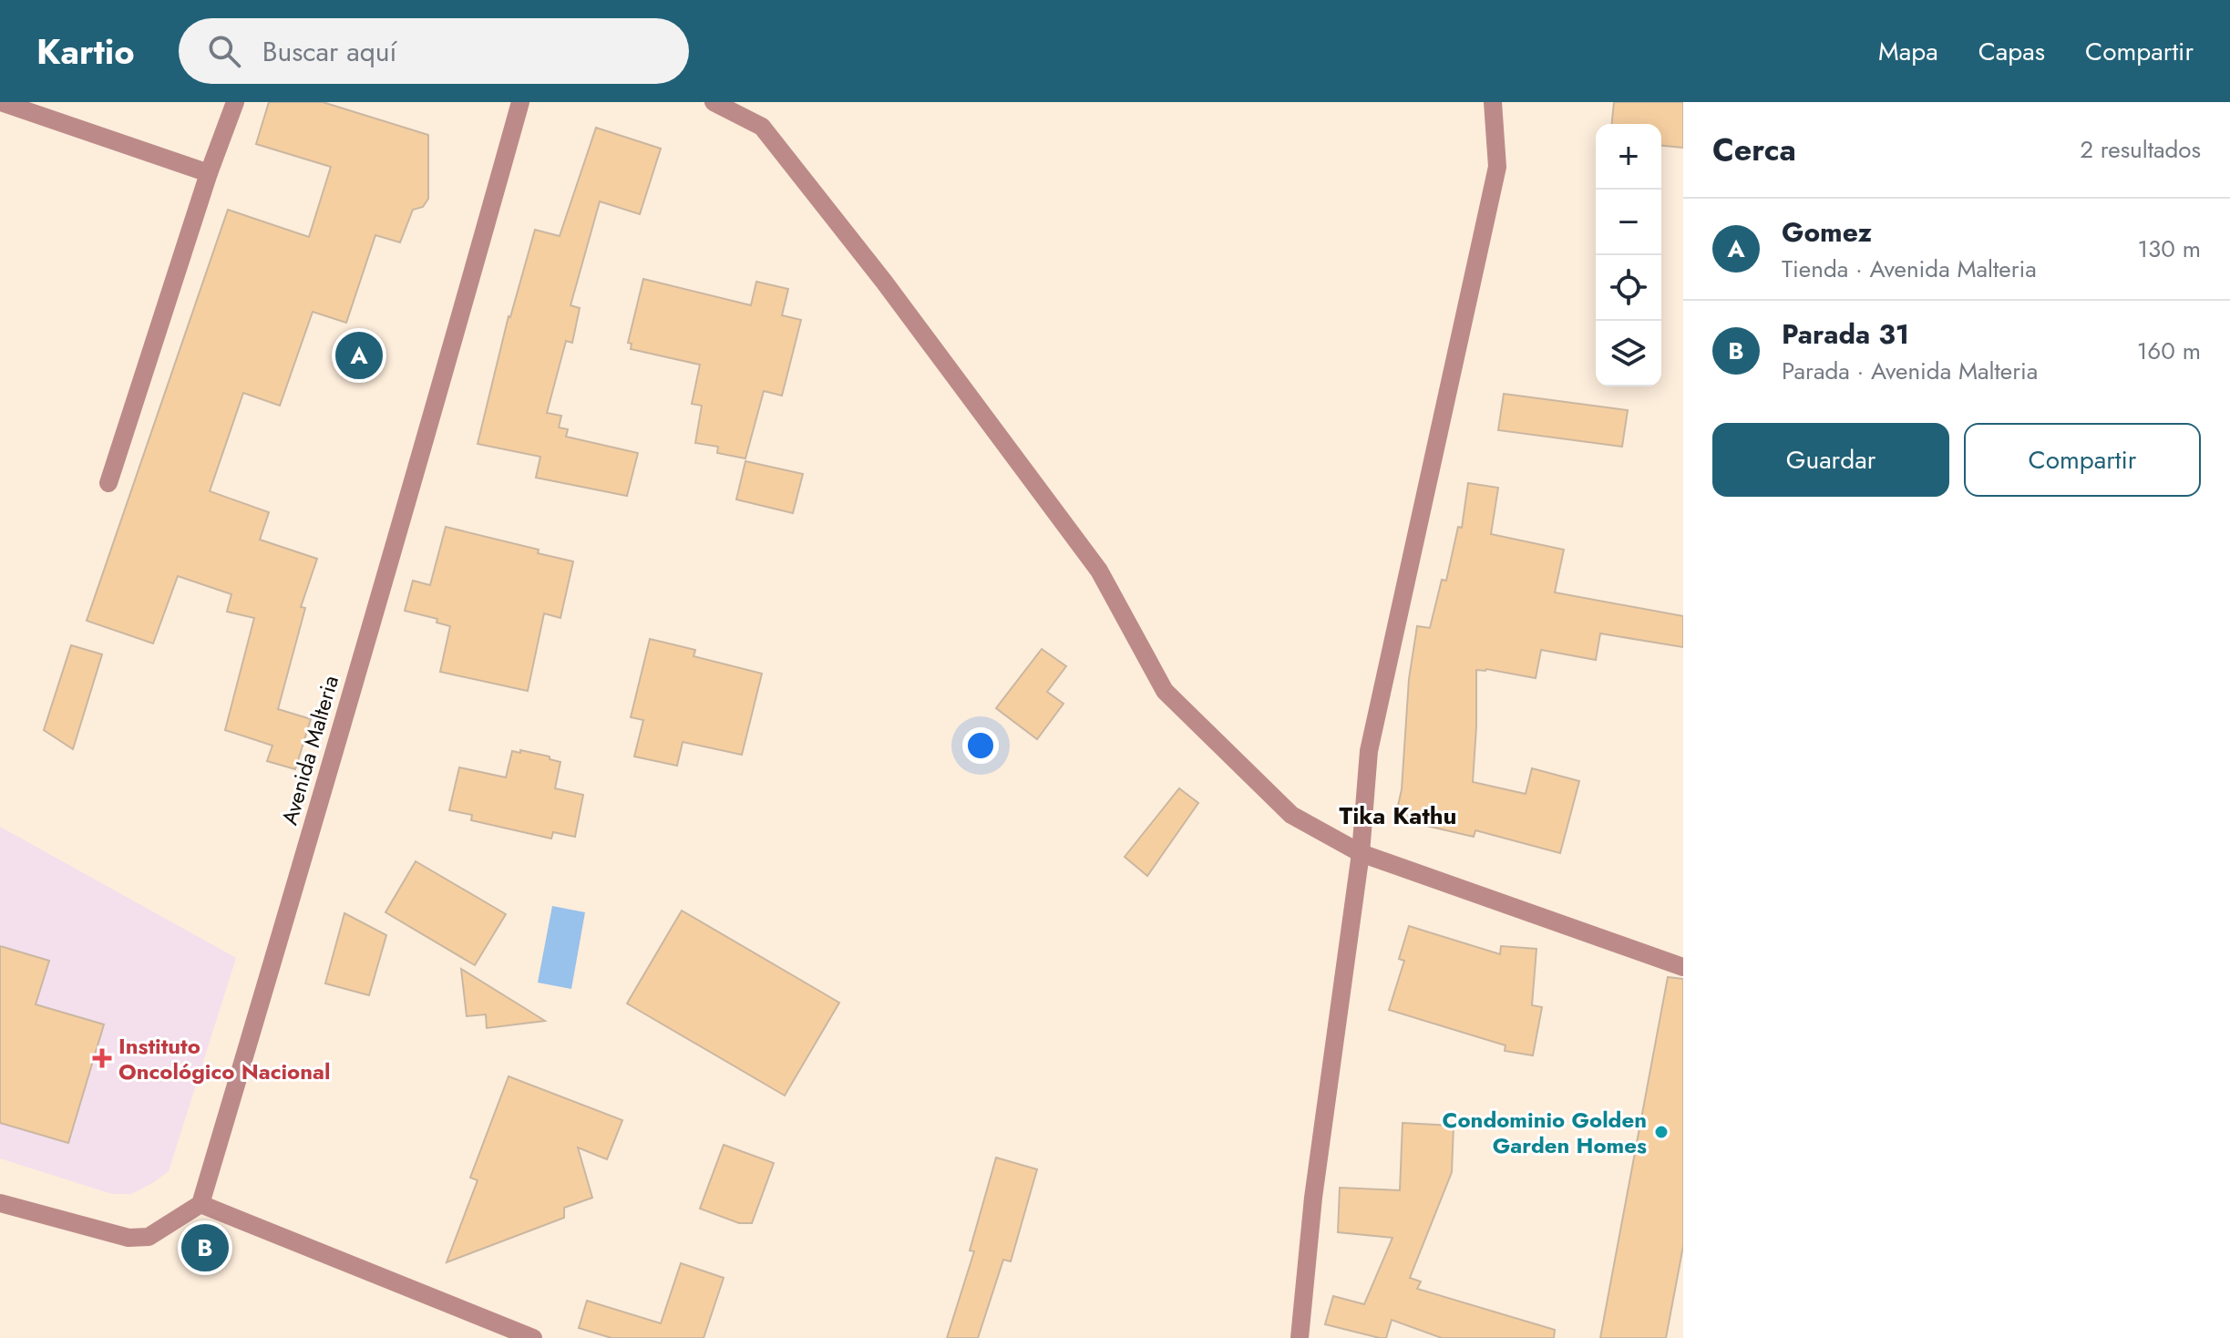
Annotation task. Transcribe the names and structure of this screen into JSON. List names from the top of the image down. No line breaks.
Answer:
{"streets":{"street":["Avenida Malteria"]},"districts":["Tika Kathu"],"places":{"health":["Instituto Oncológico Nacional"],"other":["Condominio Golden Garden Homes"]},"page":{"header":"Kartio","search":"Buscar aquí","nav":["Mapa","Capas","Compartir"],"heading":["Cerca","2 resultados"],"map_buttons":["+","−"],"list":[{"mark":"A","name":"Gomez","note":"Tienda · Avenida Malteria","value":"130 m"},{"mark":"B","name":"Parada 31","note":"Parada · Avenida Malteria","value":"160 m"}],"pins":["A","B"],"buttons":["Guardar","Compartir"]}}
